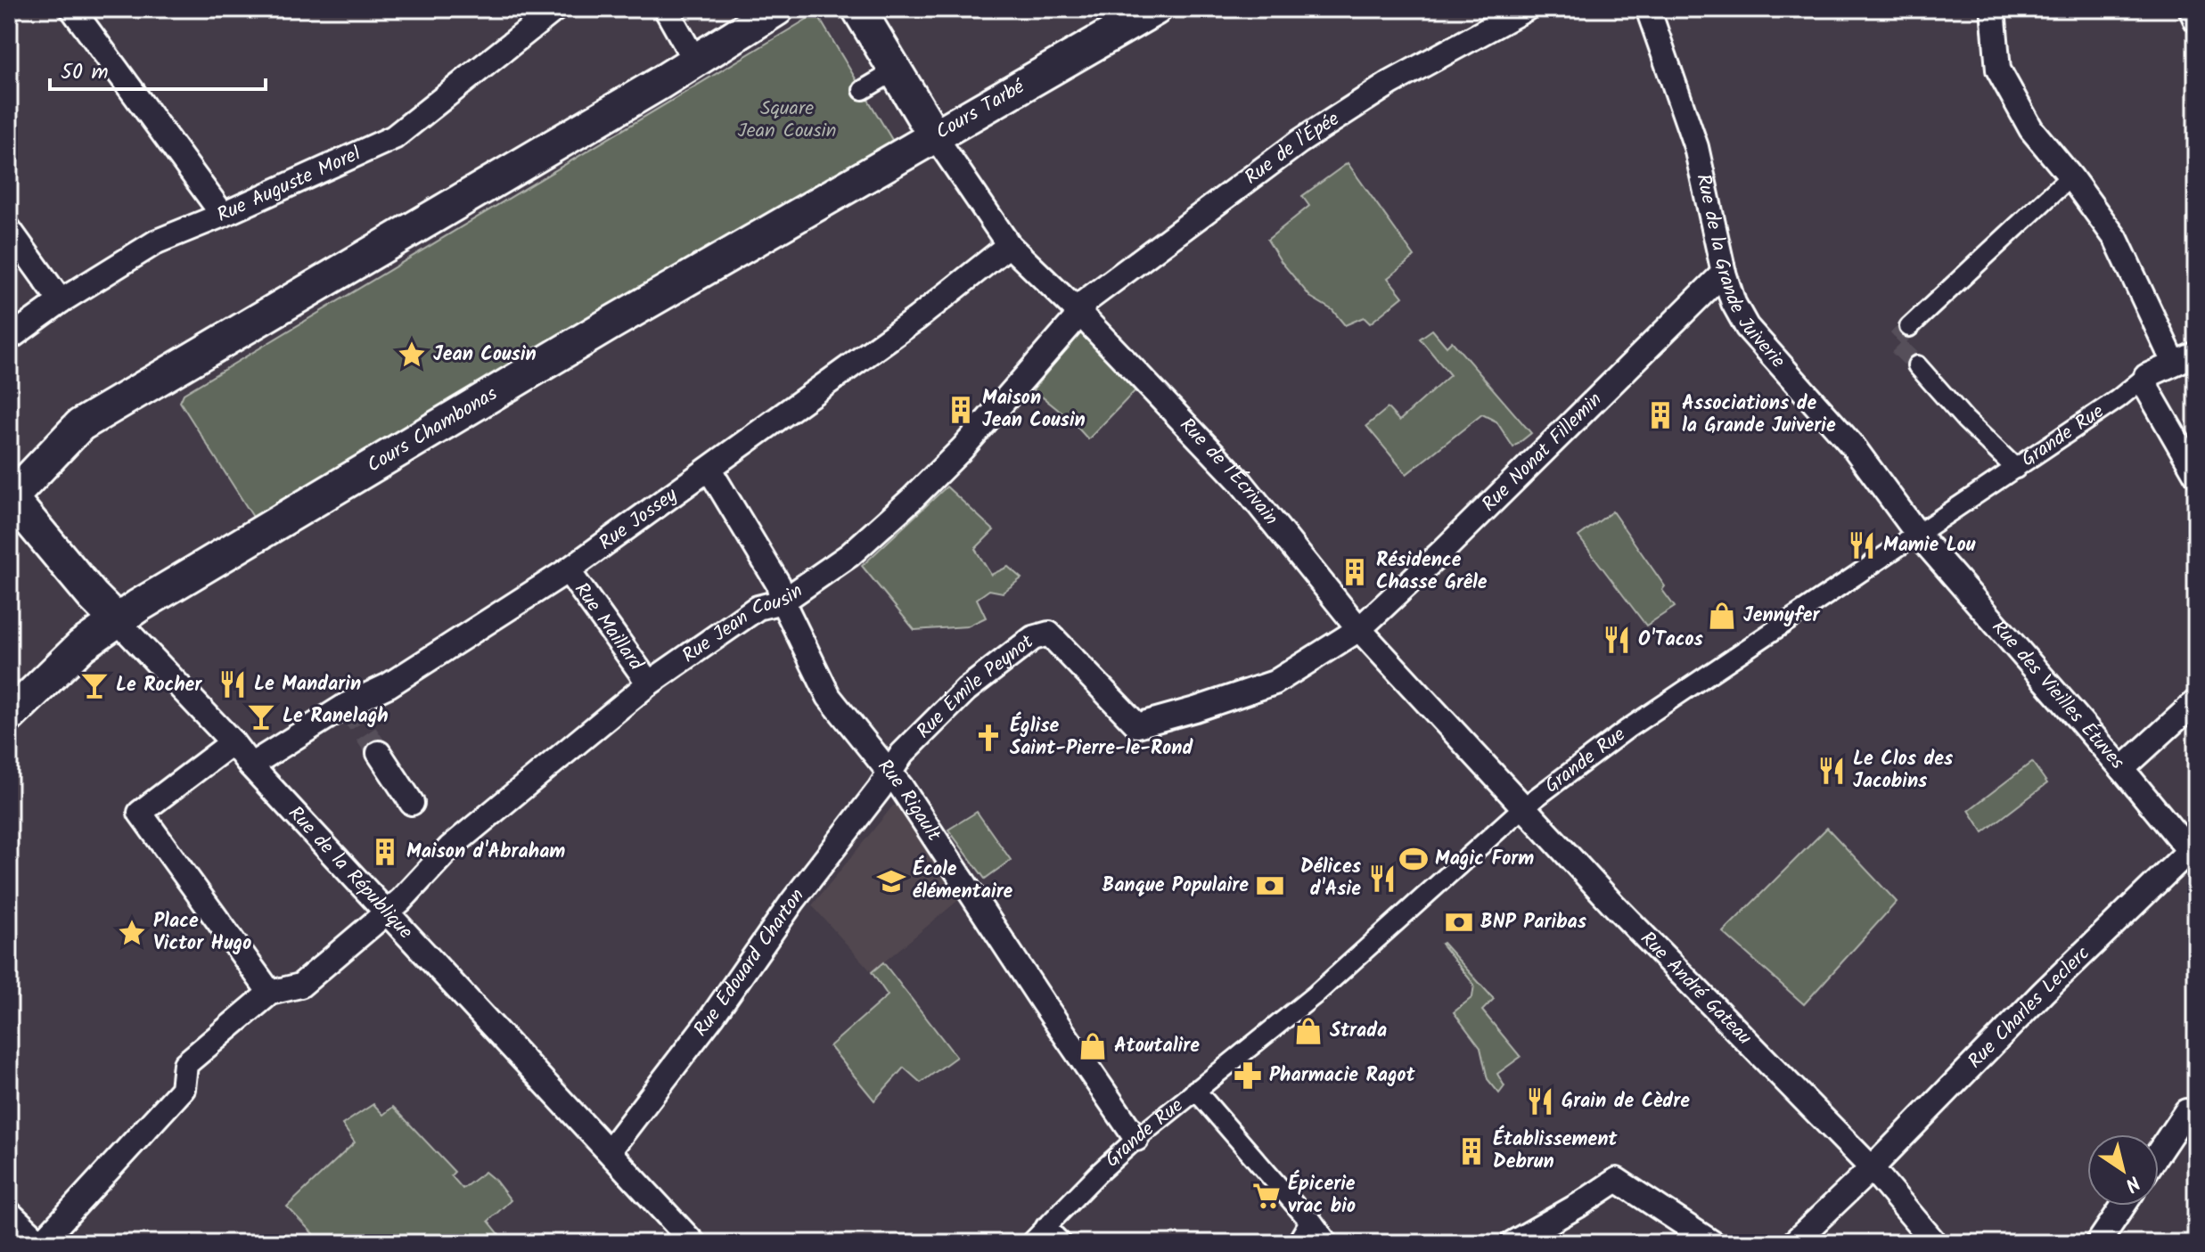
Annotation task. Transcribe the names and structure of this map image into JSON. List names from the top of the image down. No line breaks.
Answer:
{"streets":{"main road":["Cours Tarbé","Cours Chambonas","Rue de la République"],"street":["Rue de l'Épée","Rue Auguste Morel","Rue de la Grande Juiverie","Grande Rue","Rue Nonat Fillemin","Rue de l'Écrivain","Rue Jossey","Rue Jean Cousin","Rue Maillard","Rue Émile Peynot","Rue des Vieilles Étuves","Rue Rigault","Rue Édouard Charton","Rue André Gateau","Rue Charles Leclerc"]},"crossings":[["Cours Tarbé","Cours Chambonas"],["Cours Tarbé","Rue de l'Écrivain"],["Rue de l'Épée","Rue de l'Écrivain"],["Rue de l'Épée","Rue Jean Cousin"],["Rue de la Grande Juiverie","Grande Rue"],["Rue de la Grande Juiverie","Rue Nonat Fillemin"],["Rue de la Grande Juiverie","Rue des Vieilles Étuves"],["Cours Chambonas","Rue de l'Écrivain"],["Cours Chambonas","Rue de la République"],["Grande Rue","Rue de l'Écrivain"],["Grande Rue","Rue des Vieilles Étuves"],["Grande Rue","Rue Rigault"],["Grande Rue","Rue André Gateau"],["Rue Nonat Fillemin","Rue de l'Écrivain"],["Rue Nonat Fillemin","Rue Émile Peynot"],["Rue de l'Écrivain","Rue Jossey"],["Rue de l'Écrivain","Rue Jean Cousin"],["Rue de l'Écrivain","Rue Émile Peynot"],["Rue de l'Écrivain","Rue André Gateau"],["Rue Jossey","Rue Maillard"],["Rue Jossey","Rue Rigault"],["Rue Jossey","Rue de la République"],["Rue Jean Cousin","Rue Maillard"],["Rue Jean Cousin","Rue Rigault"],["Rue Jean Cousin","Rue de la République"],["Rue Émile Peynot","Rue Rigault"],["Rue Émile Peynot","Rue Édouard Charton"],["Rue des Vieilles Étuves","Rue Charles Leclerc"],["Rue Rigault","Rue Édouard Charton"],["Rue de la République","Rue Édouard Charton"],["Rue André Gateau","Rue Charles Leclerc"]],"parks":["Square Jean Cousin"],"places":{"place":["Jean Cousin","Place Victor Hugo"],"building":["Maison Jean Cousin","Associations de la Grande Juiverie","Résidence Chasse Grêle","Maison d'Abraham","Établissement Debrun"],"restaurant":["Mamie Lou","O'Tacos","Le Mandarin","Le Clos des Jacobins","Délices d'Asie","Grain de Cèdre"],"shop":["Jennyfer","Strada","Atoutalire"],"bar":["Le Rocher","Le Ranelagh"],"church":["Église Saint-Pierre-le-Rond"],"sports":["Magic Form"],"school or university":["École élémentaire"],"bank":["Banque Populaire","BNP Paribas"],"pharmacy":["Pharmacie Ragot"],"supermarket":["Épicerie vrac bio"]},"scale_bar":"50 m","north":"bottom right"}
